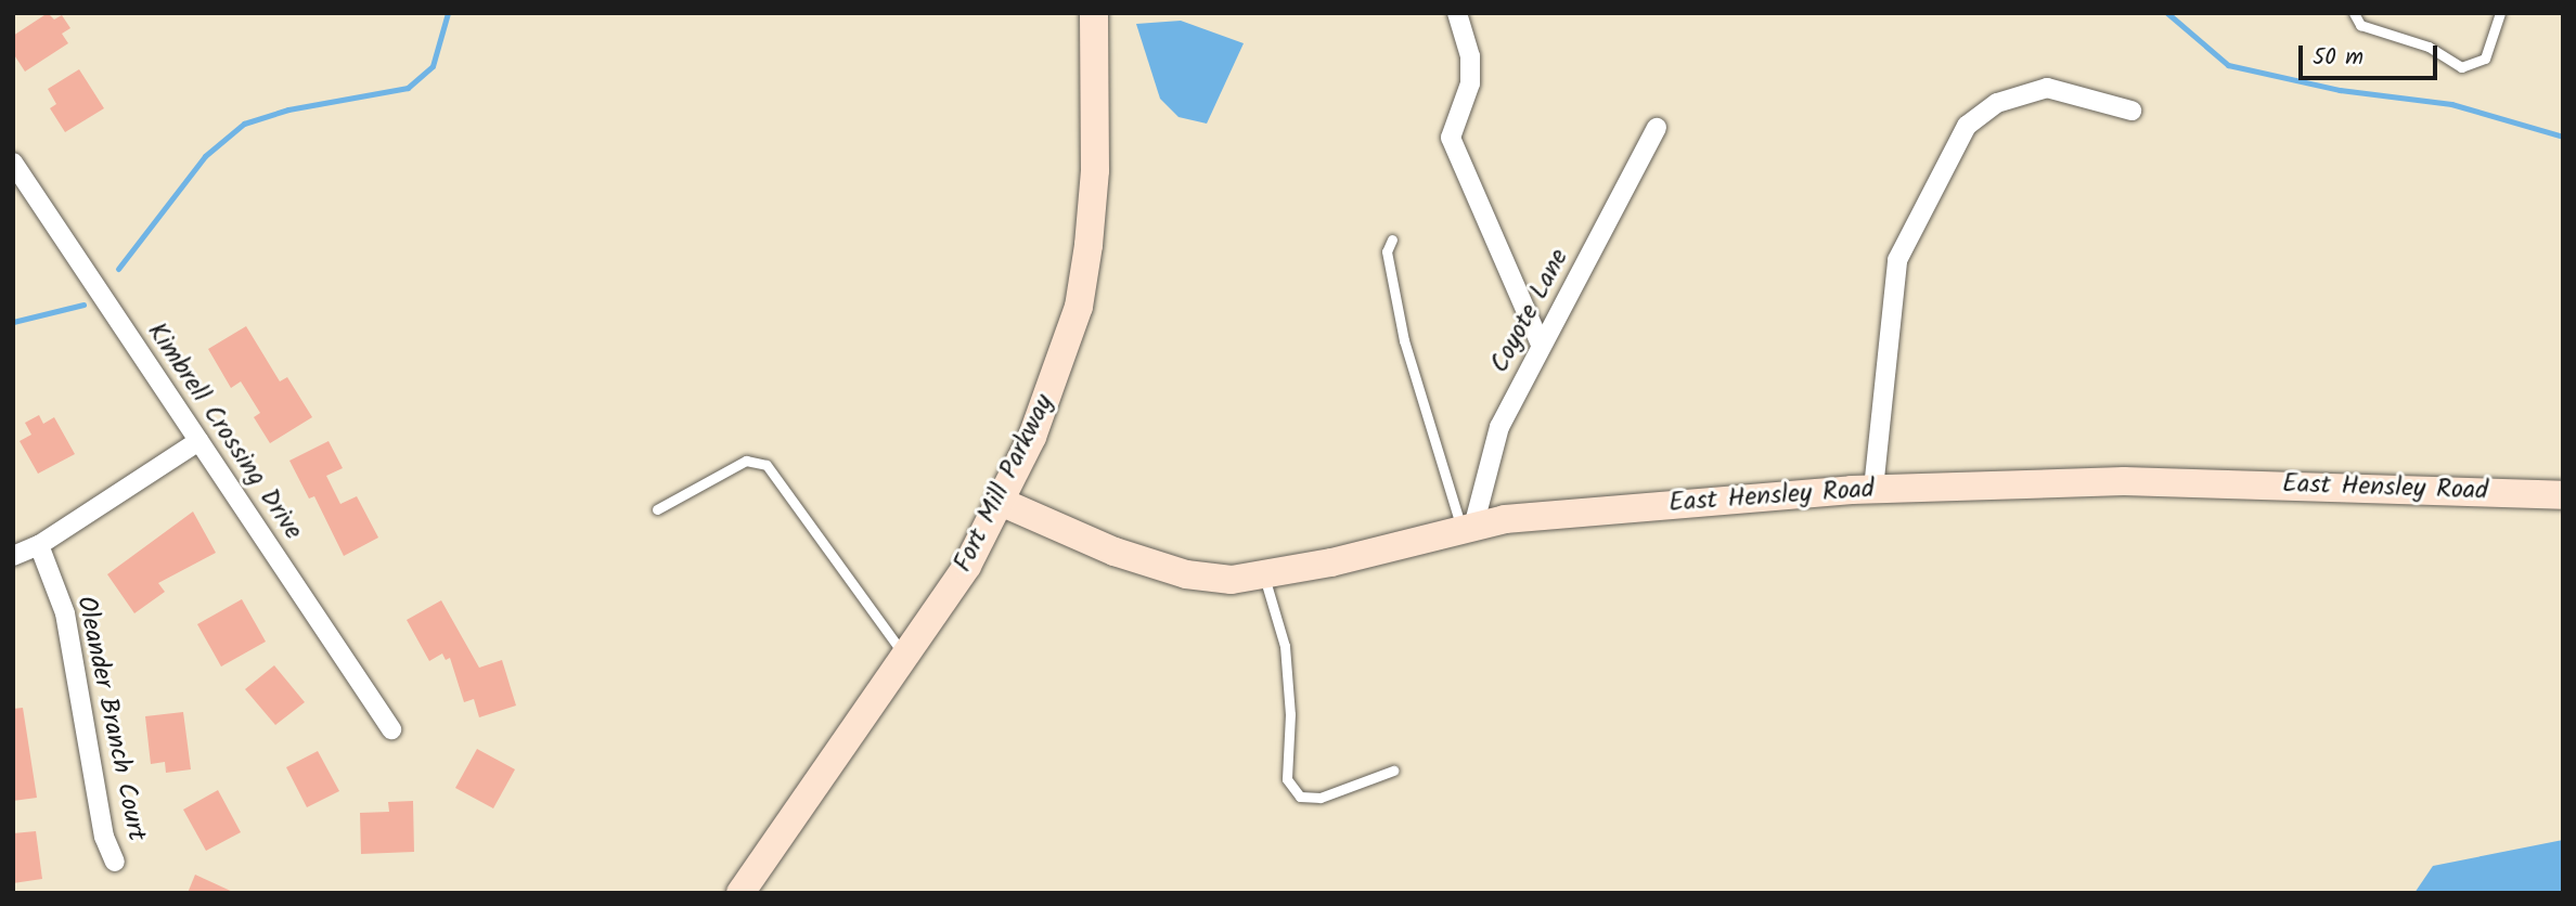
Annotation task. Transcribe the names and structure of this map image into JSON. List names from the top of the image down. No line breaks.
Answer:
{"streets":{"main road":["Fort Mill Parkway","East Hensley Road"],"street":["Coyote Lane","Kimbrell Crossing Drive","Oleander Branch Court"]},"crossings":[["Coyote Lane","East Hensley Road"],["Fort Mill Parkway","East Hensley Road"]],"scale_bar":"50 m"}
